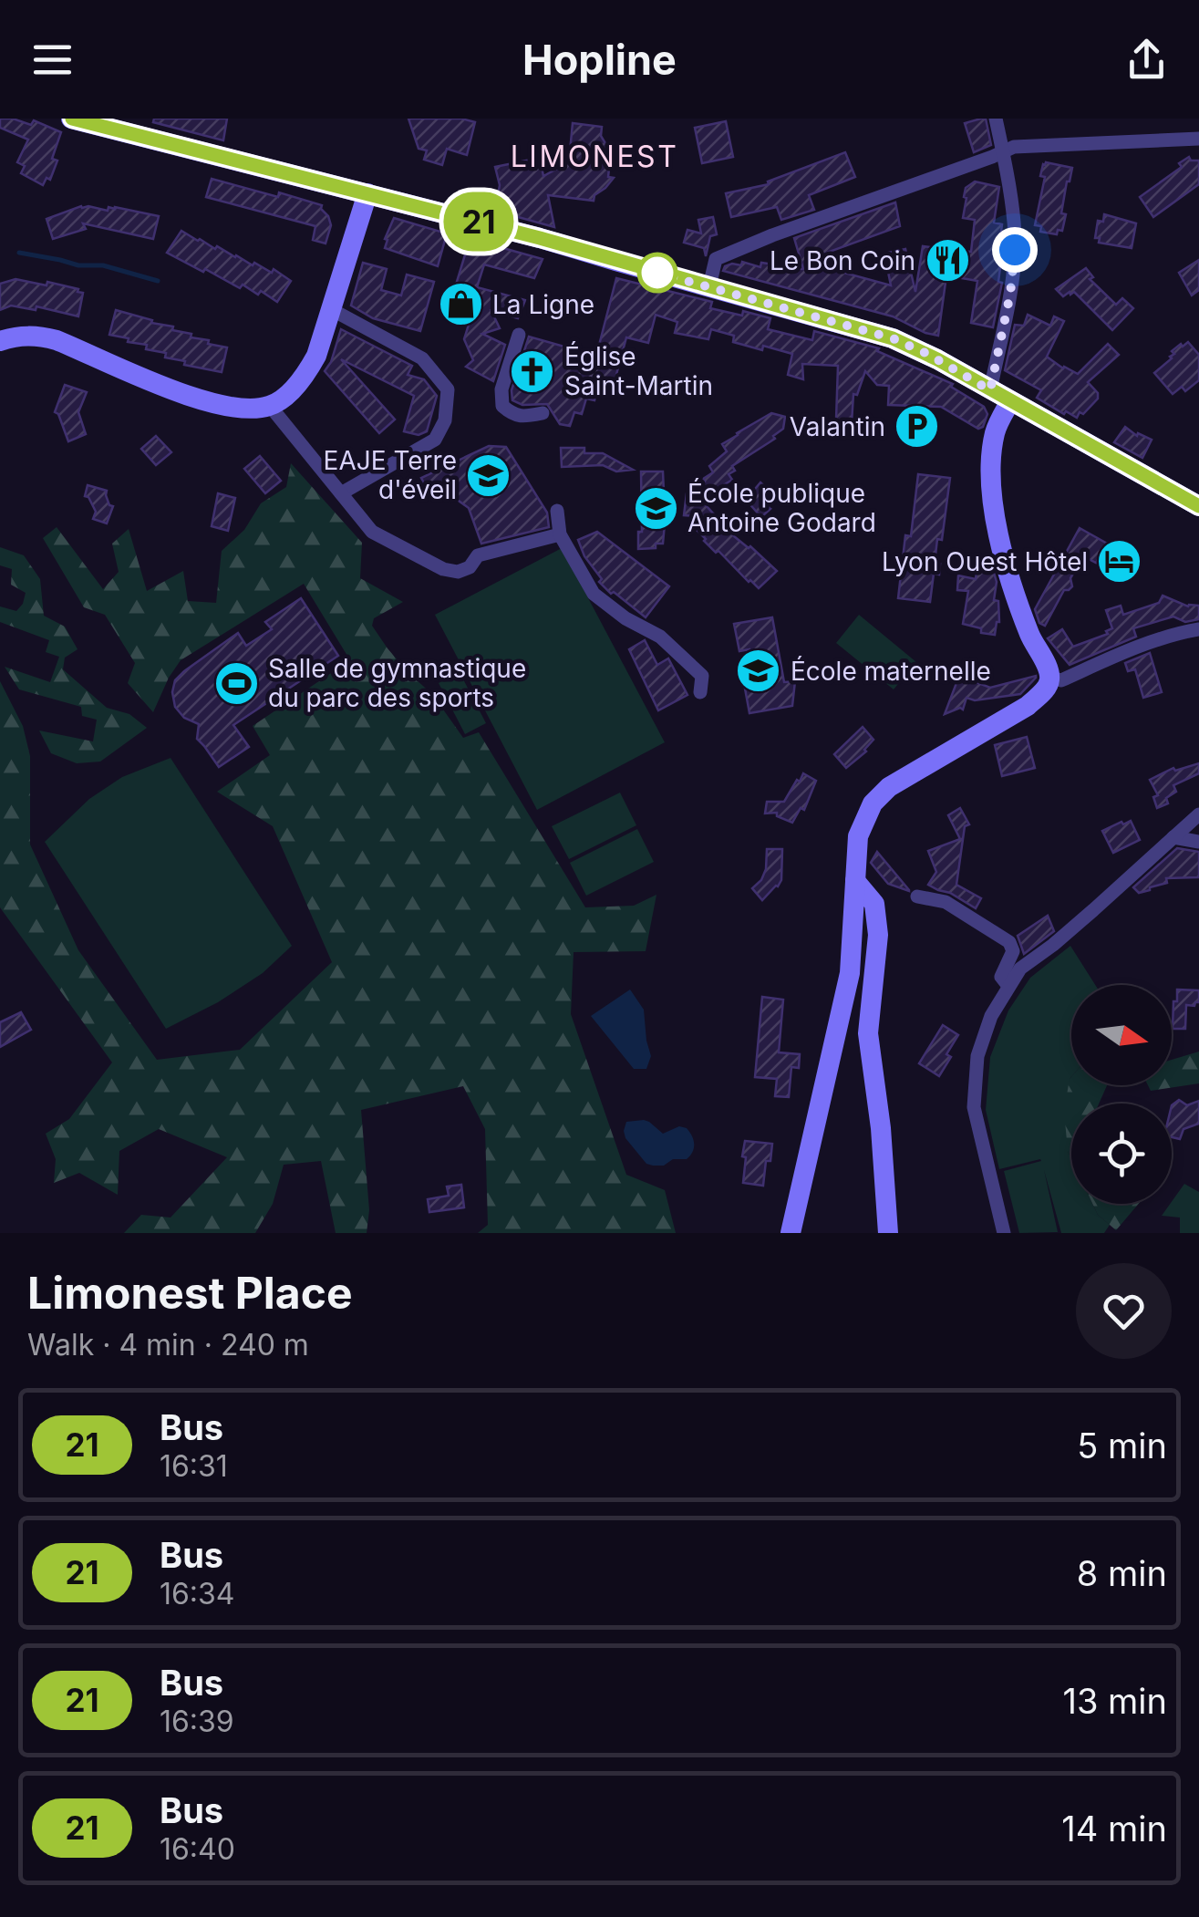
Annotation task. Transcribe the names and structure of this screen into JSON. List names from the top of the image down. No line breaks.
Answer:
{"districts":["LIMONEST"],"places":{"restaurant":["Le Bon Coin"],"shop":["La Ligne"],"church":["Église Saint-Martin"],"parking":["Valantin"],"school or university":["EAJE Terre d'éveil","École publique Antoine Godard","École maternelle"],"hotel":["Lyon Ouest Hôtel"],"sports":["Salle de gymnastique du parc des sports"]},"lines":["bus line 21"],"north":"right","page":{"header":"Hopline","on_map":"21","heading":["Limonest Place","Walk · 4 min · 240 m"],"list":[{"mark":"21","name":"Bus","note":"16:31","value":"5 min"},{"mark":"21","name":"Bus","note":"16:34","value":"8 min"},{"mark":"21","name":"Bus","note":"16:39","value":"13 min"},{"mark":"21","name":"Bus","note":"16:40","value":"14 min"}]}}
